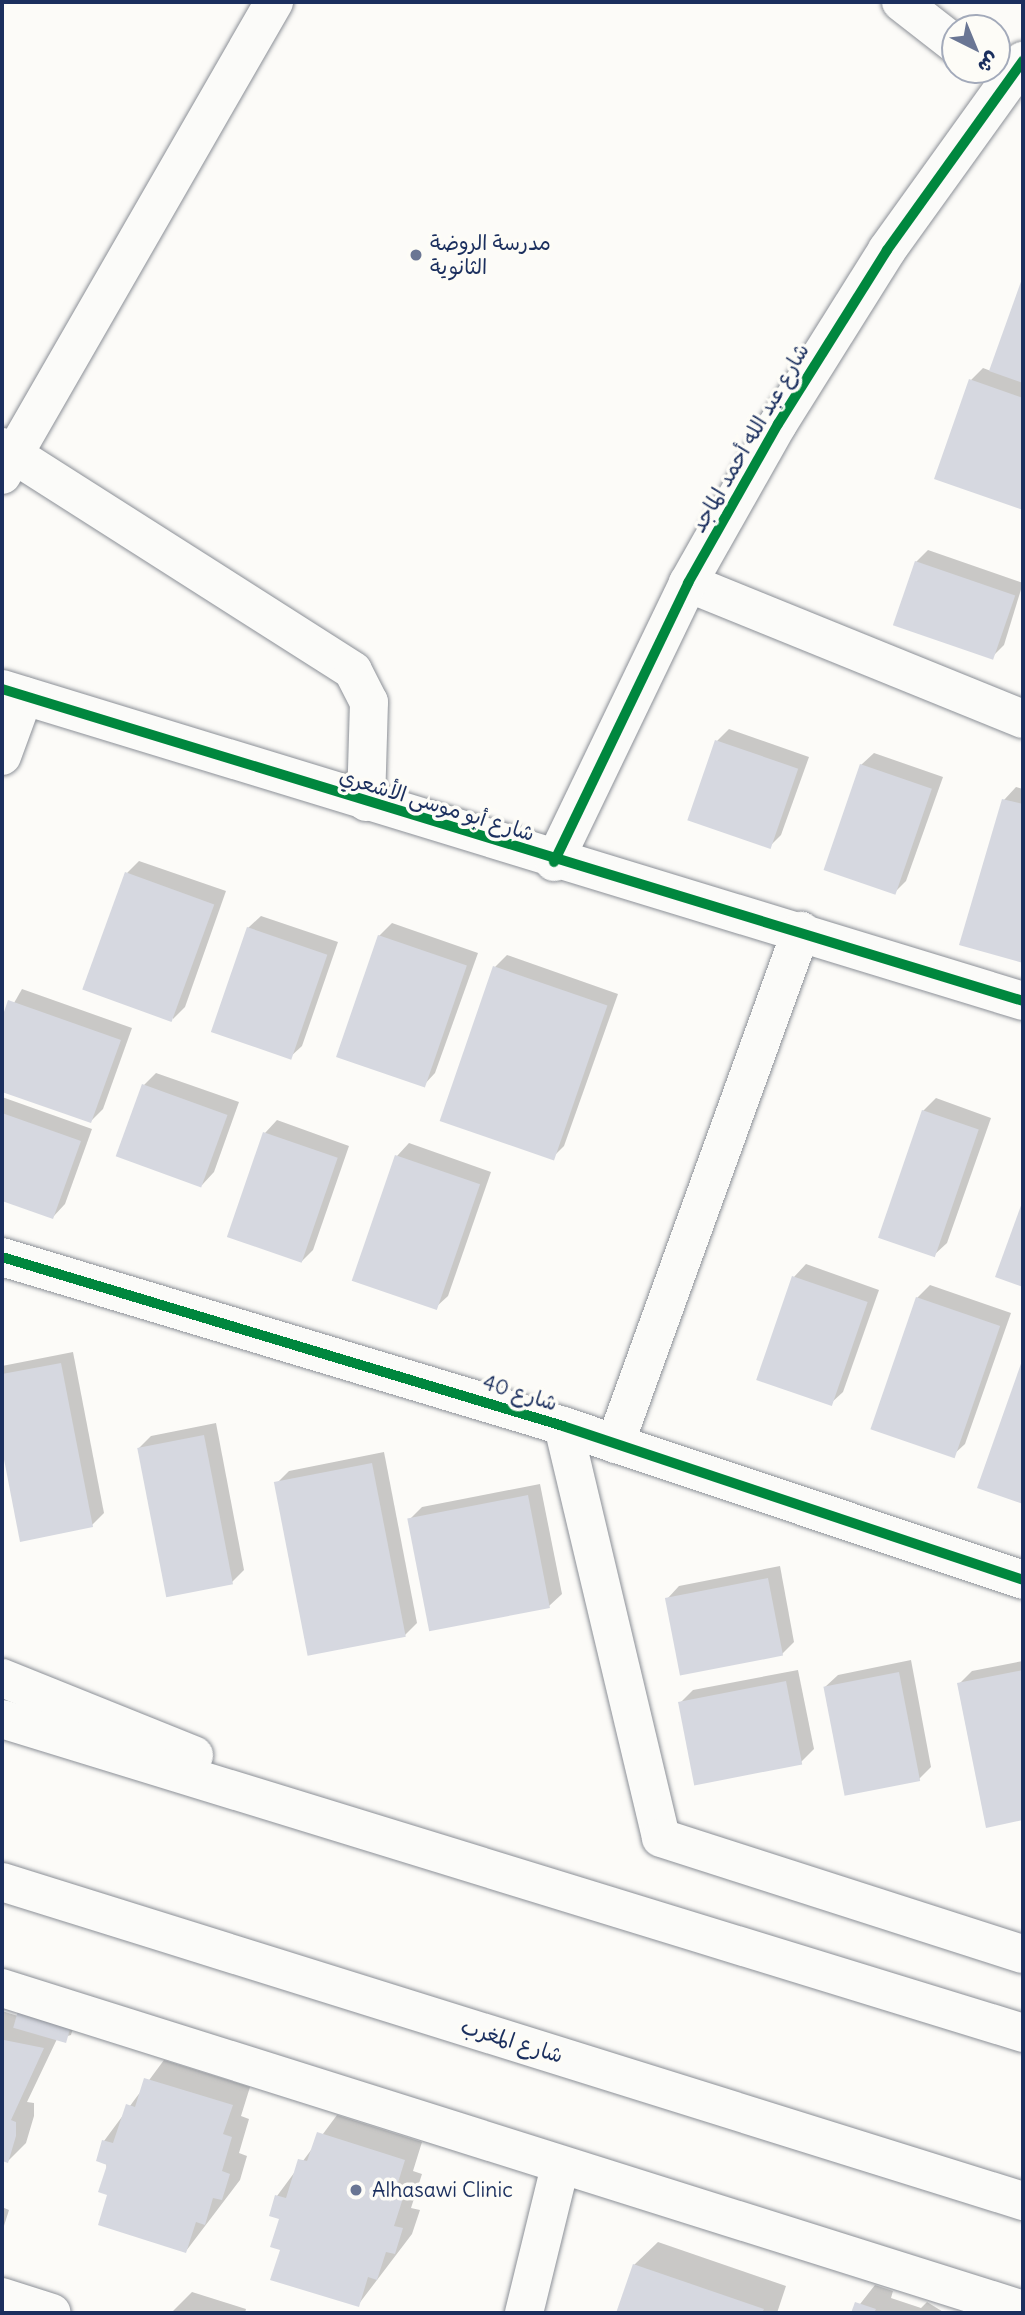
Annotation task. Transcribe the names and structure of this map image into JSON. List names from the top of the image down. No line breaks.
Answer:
{"streets":{"main road":["شارع عبد الله أحمد الماجد","شارع أبو موسى الأشعري","شارع 40","شارع المغرب"]},"crossings":[["شارع عبد الله أحمد الماجد","شارع أبو موسى الأشعري"]],"places":["مدرسة الروضة الثانوية","Alhasawi Clinic"],"north":"bottom right"}
